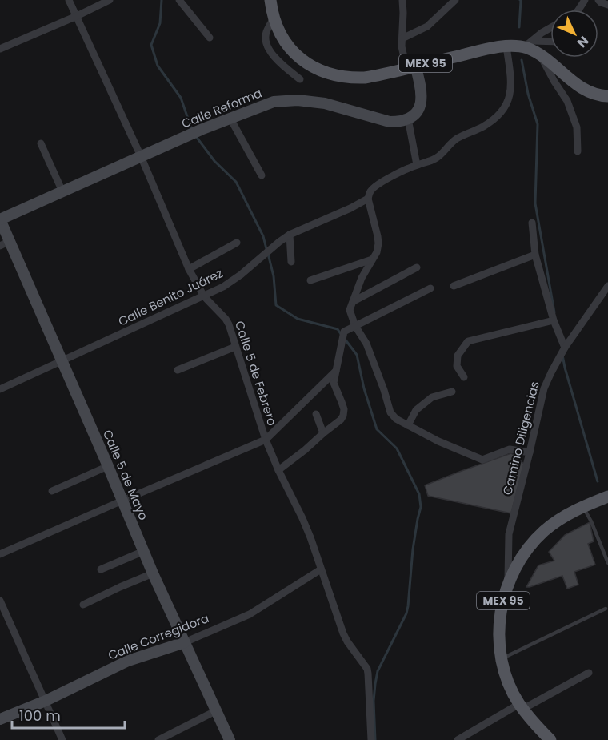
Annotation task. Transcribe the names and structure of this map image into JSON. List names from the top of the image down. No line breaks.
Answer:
{"streets":{"main road":["MEX 95"],"street":["Calle Reforma","Calle Benito Juárez","Calle 5 de Febrero","Camino Diligencias","Calle 5 de Mayo","Calle Corregidora"]},"crossings":[["MEX 95","Calle Benito Juárez"],["MEX 95","Camino Diligencias"],["Calle Reforma","Calle 5 de Febrero"],["Calle Reforma","Calle 5 de Mayo"],["Calle Benito Juárez","Calle 5 de Febrero"],["Calle Benito Juárez","Calle 5 de Mayo"],["Calle 5 de Febrero","Calle Corregidora"],["Calle 5 de Mayo","Calle Corregidora"]],"scale_bar":"100 m","north":"bottom right"}
